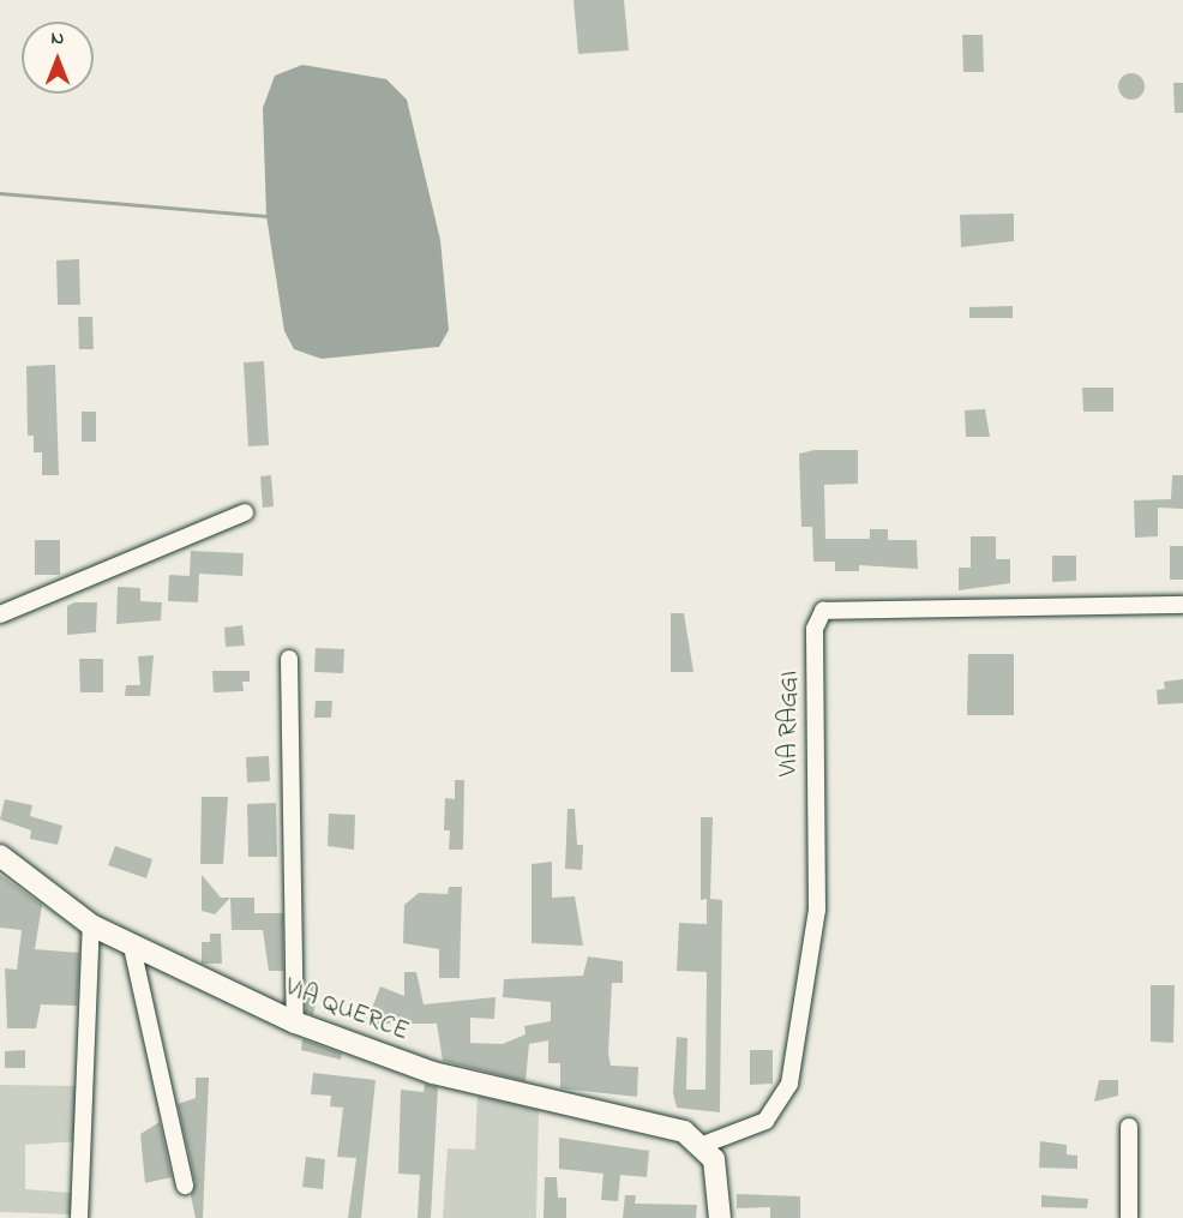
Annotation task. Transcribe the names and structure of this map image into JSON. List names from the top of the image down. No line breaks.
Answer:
{"streets":{"street":["VIA RAGGI","VIA QUERCE"]},"crossings":[["VIA RAGGI","VIA QUERCE"]],"north":"top"}
